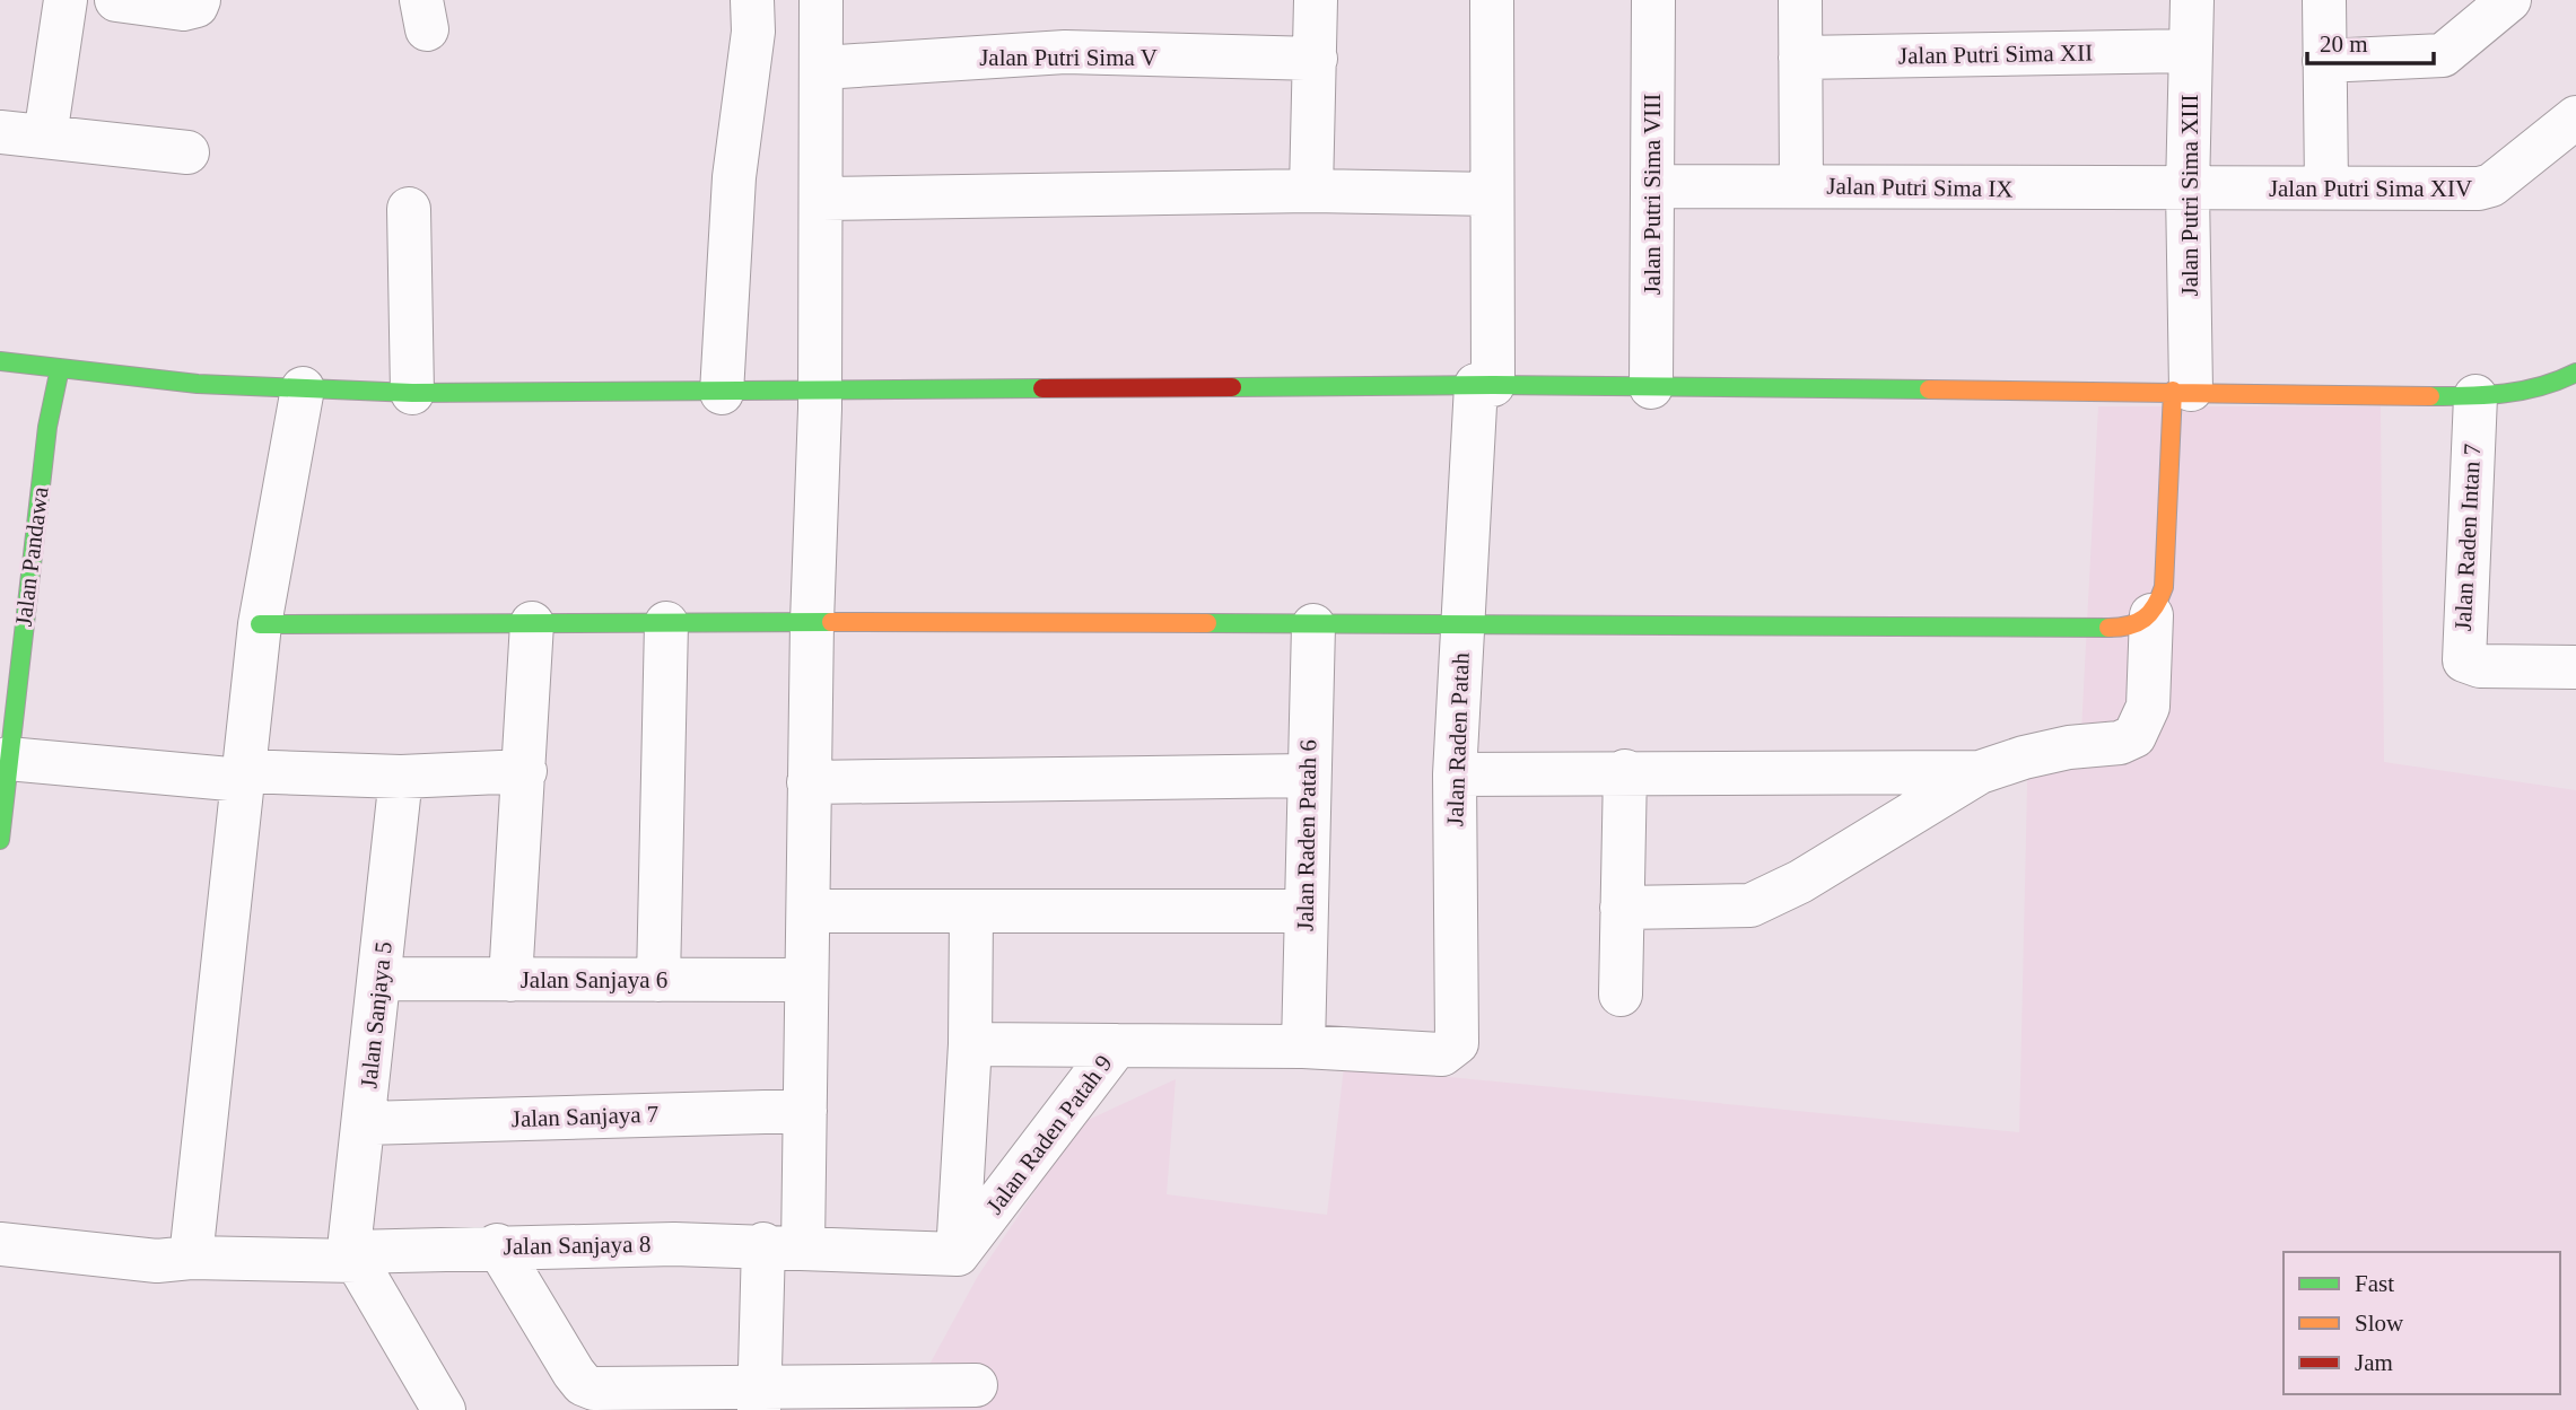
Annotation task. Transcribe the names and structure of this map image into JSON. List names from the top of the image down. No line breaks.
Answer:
{"streets":{"street":["Jalan Putri Sima XII","Jalan Putri Sima V","Jalan Putri Sima IX","Jalan Putri Sima XIV","Jalan Putri Sima VIII","Jalan Putri Sima XIII","Jalan Raden Intan 7","Jalan Pandawa","Jalan Raden Patah","Jalan Raden Patah 6","Jalan Sanjaya 6","Jalan Sanjaya 5","Jalan Sanjaya 7","Jalan Raden Patah 9","Jalan Sanjaya 8"]},"crossings":[["Jalan Putri Sima XII","Jalan Putri Sima XIII"],["Jalan Putri Sima IX","Jalan Putri Sima XIV"],["Jalan Putri Sima IX","Jalan Putri Sima VIII"],["Jalan Putri Sima IX","Jalan Putri Sima XIII"],["Jalan Putri Sima XIV","Jalan Putri Sima XIII"],["Jalan Raden Patah","Jalan Raden Patah 9"],["Jalan Raden Patah 6","Jalan Raden Patah 9"],["Jalan Sanjaya 6","Jalan Sanjaya 5"],["Jalan Sanjaya 5","Jalan Sanjaya 7"],["Jalan Sanjaya 5","Jalan Sanjaya 8"]],"legend":["Fast","Slow","Jam"],"scale_bar":"20 m"}
